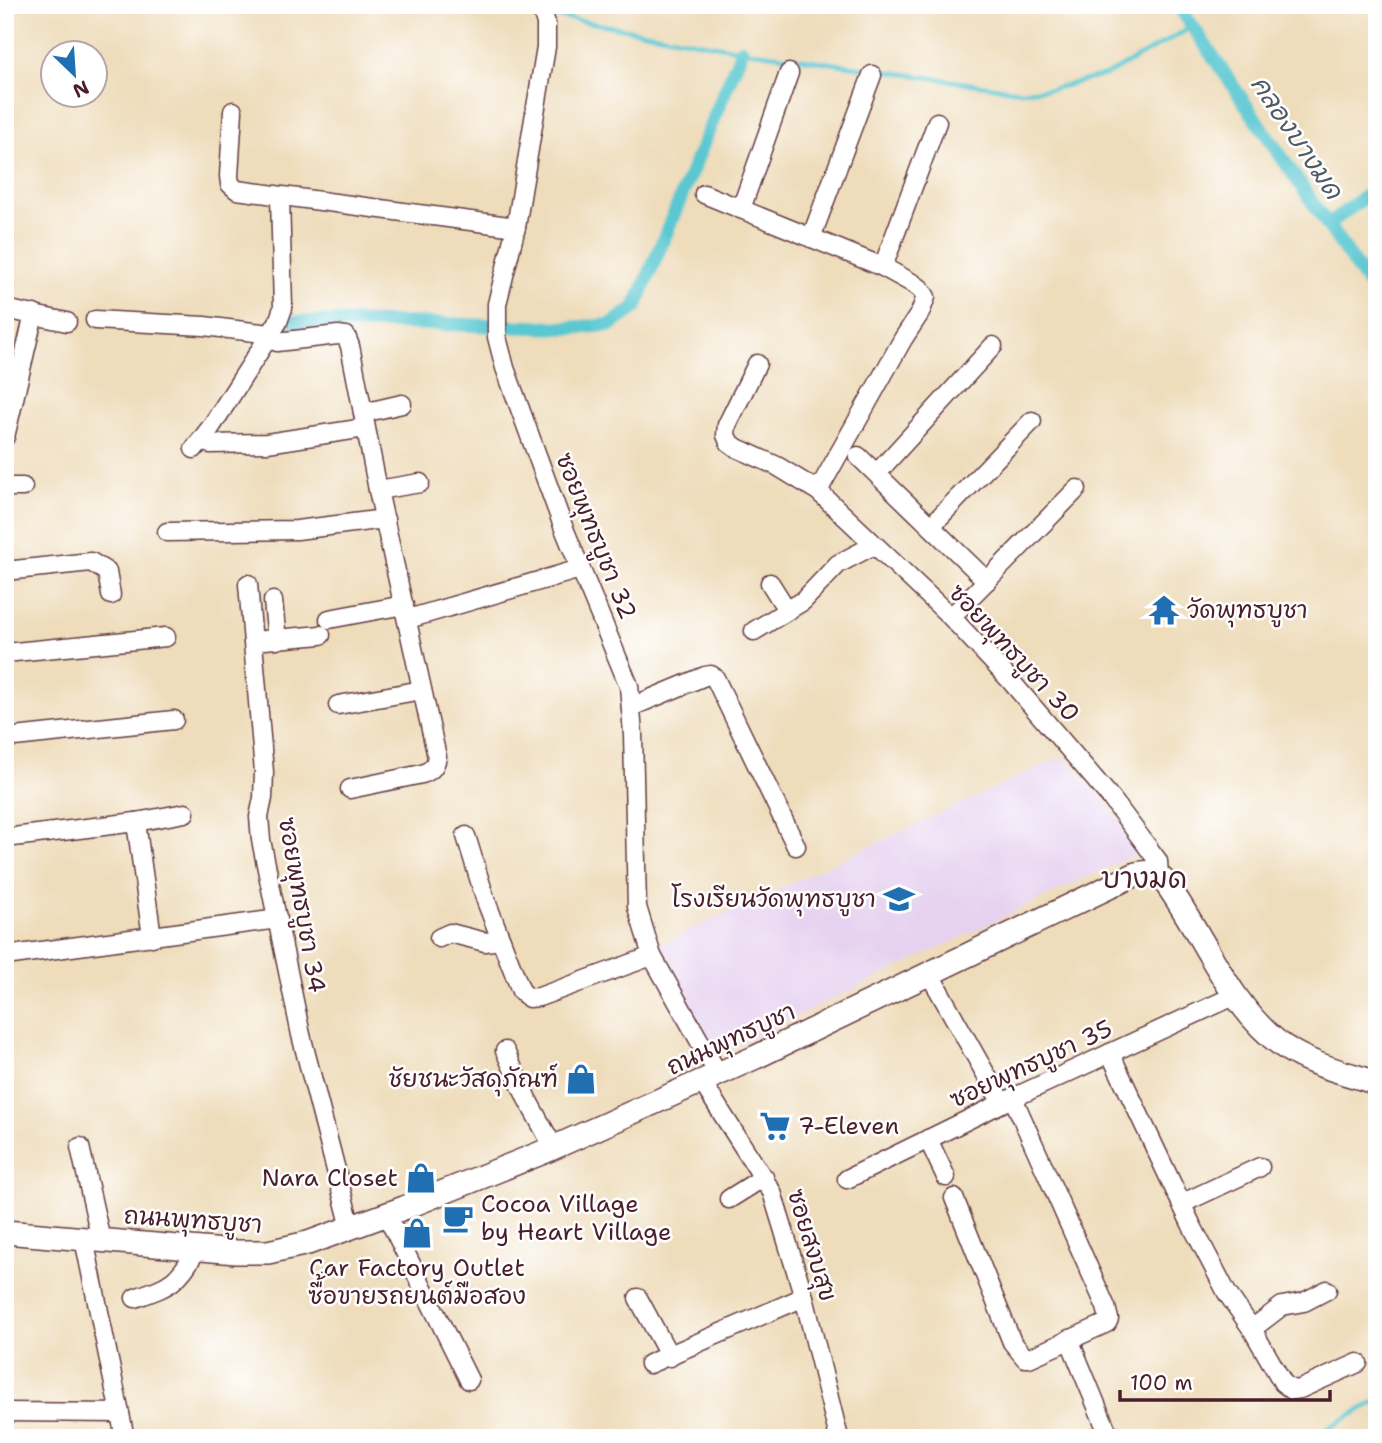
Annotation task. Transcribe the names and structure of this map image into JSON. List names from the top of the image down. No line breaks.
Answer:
{"streets":{"main road":["ถนนพุทธบูชา"],"street":["ซอยพุทธบูชา 32","ซอยพุทธบูชา 30","ซอยพุทธบูชา 34","ซอยพุทธบูชา 35","ซอยสงบสุข"]},"crossings":[["ซอยพุทธบูชา 32","ถนนพุทธบูชา"],["ซอยพุทธบูชา 32","ซอยสงบสุข"],["ซอยพุทธบูชา 30","ถนนพุทธบูชา"],["ซอยพุทธบูชา 34","ถนนพุทธบูชา"],["ถนนพุทธบูชา","ซอยสงบสุข"]],"districts":["บางมด"],"water":["คลองบางมด"],"places":{"temple":["วัดพุทธบูชา"],"school or university":["โรงเรียนวัดพุทธบูชา"],"shop":["ชัยชนะวัสดุภัณฑ์","Nara Closet","Car Factory Outlet ซื้อขายรถยนต์มือสอง"],"supermarket":["7-Eleven"],"cafe":["Cocoa Village by Heart Village"]},"scale_bar":"100 m","north":"bottom right"}
